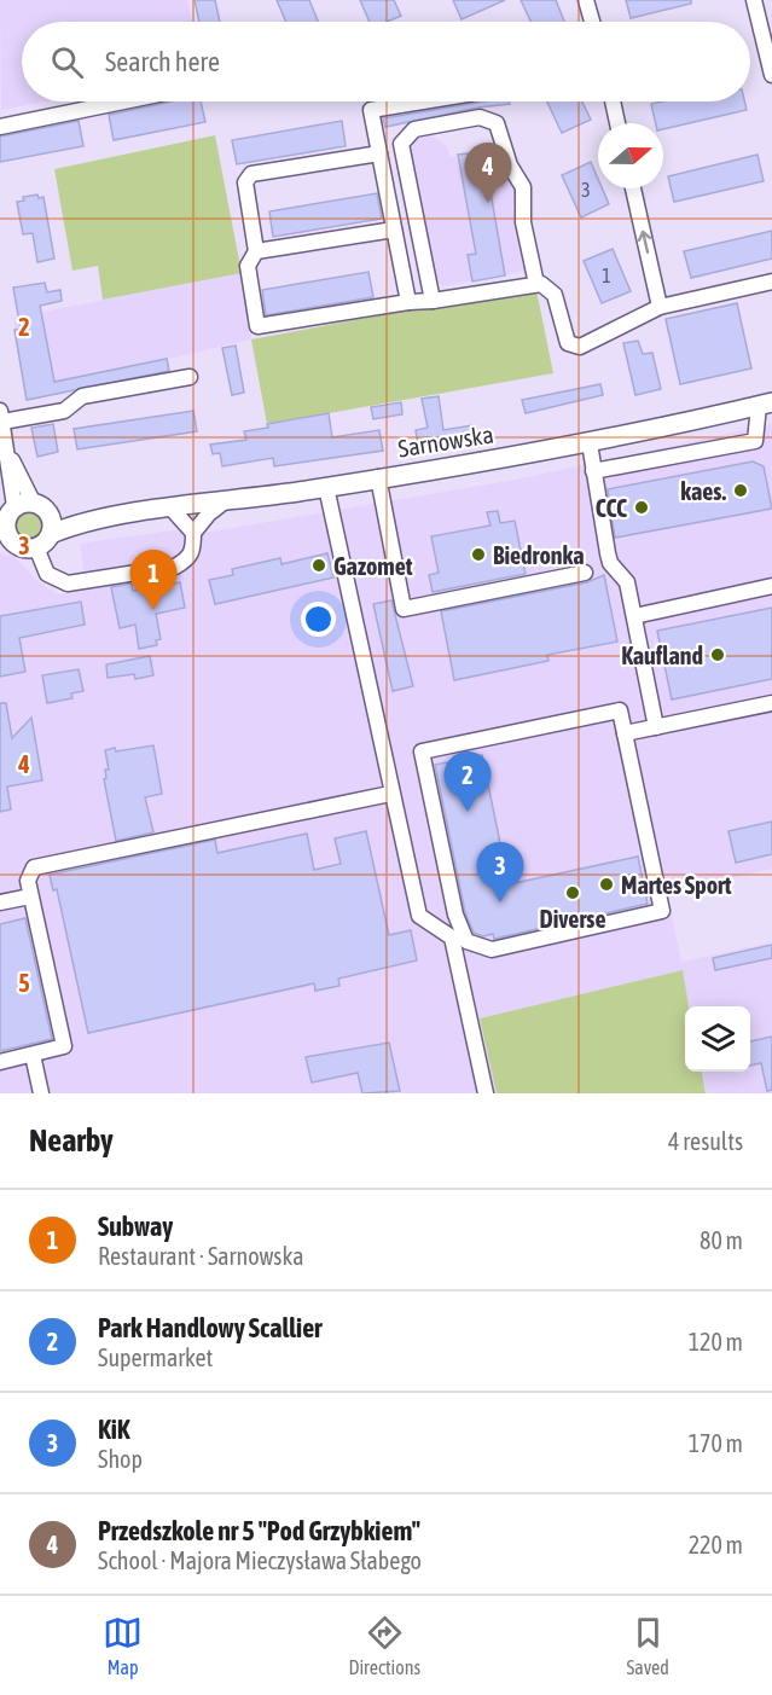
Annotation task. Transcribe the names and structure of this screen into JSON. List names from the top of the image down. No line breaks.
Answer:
{"streets":{"main road":["Sarnowska"]},"places":["kaes.","CCC","Biedronka","Gazomet","Kaufland","Martes Sport","Diverse"],"house_numbers":["3","1"],"north":"right","page":{"search":"Search here","pins":["4","1","2","3"],"heading":["Nearby","4 results"],"list":[{"mark":"1","name":"Subway","note":"Restaurant · Sarnowska","value":"80 m"},{"mark":"2","name":"Park Handlowy Scallier","note":"Supermarket","value":"120 m"},{"mark":"3","name":"KiK","note":"Shop","value":"170 m"},{"mark":"4","name":"Przedszkole nr 5 \"Pod Grzybkiem\"","note":"School · Majora Mieczysława Słabego","value":"220 m"}],"nav":["Map","Directions","Saved"]},"grid":{"rows":["2","3","4","5"]}}
